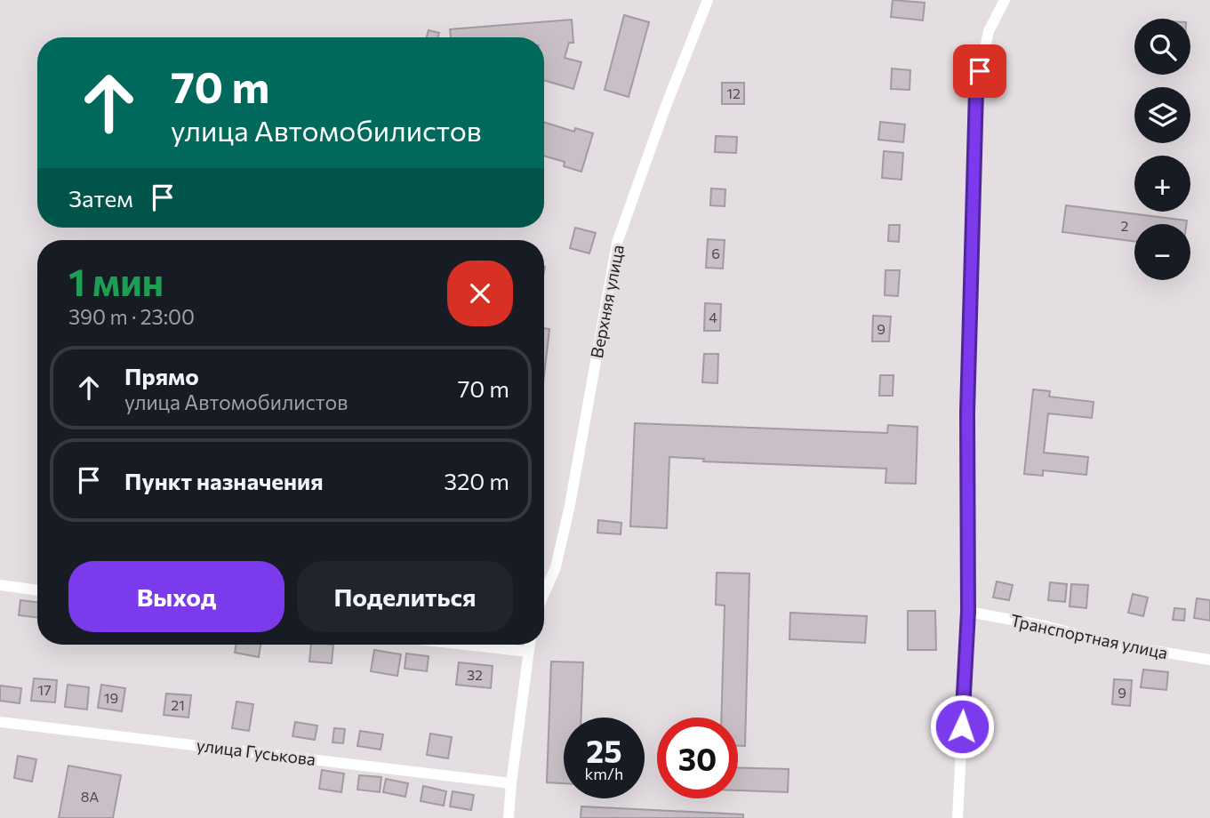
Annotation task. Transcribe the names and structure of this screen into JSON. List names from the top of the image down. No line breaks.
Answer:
{"streets":{"street":["Верхняя улица","Транспортная улица","улица Гуськова"]},"house_numbers":["12","2","6","4","9","32","17","9","19","21","8А"],"page":{"map_buttons":["+","−"],"turn":["70 m","улица Автомобилистов"],"then":"Затем","heading":["1 мин","390 m · 23:00"],"list":[{"name":"Прямо","note":"улица Автомобилистов","value":"70 m"},{"name":"Пункт назначения","value":"320 m"}],"buttons":["Выход","Поделиться"],"speed":"25 km/h","limit":"30"}}
